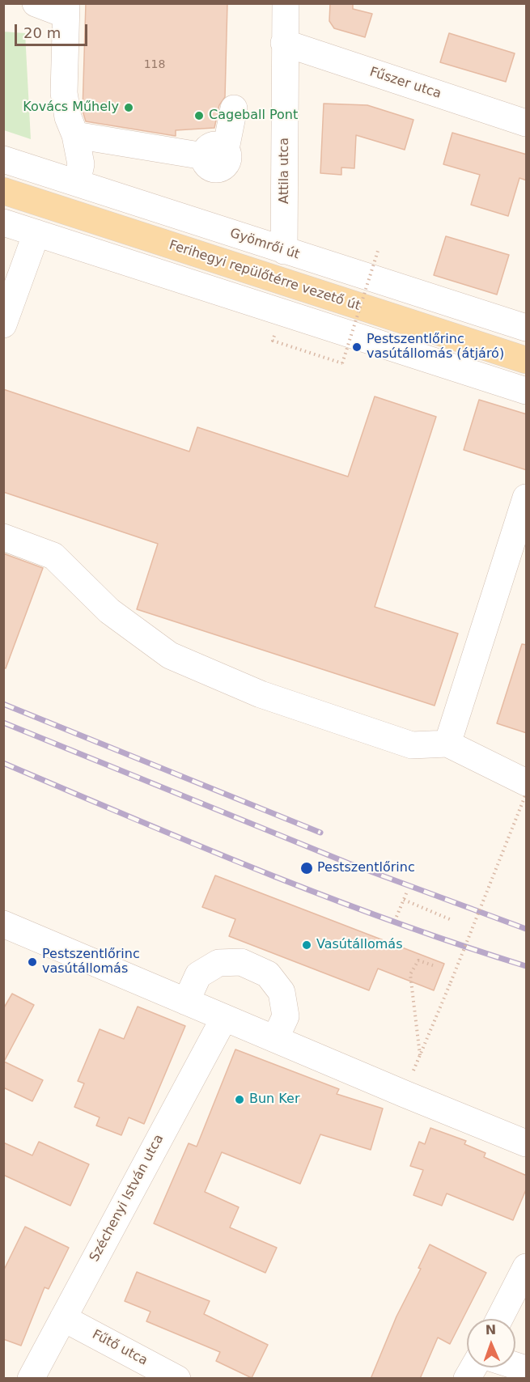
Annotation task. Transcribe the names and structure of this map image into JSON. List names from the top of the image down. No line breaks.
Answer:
{"streets":{"main road":["Ferihegyi repülőtérre vezető út"],"street":["Fűszer utca","Attila utca","Gyömrői út","Széchenyi István utca","Fűtő utca"]},"crossings":[["Fűszer utca","Attila utca"],["Attila utca","Gyömrői út"],["Széchenyi István utca","Fűtő utca"]],"places":["Kovács Műhely","Cageball Pont","Pestszentlőrinc vasútállomás (átjáró)","Pestszentlőrinc","Vasútállomás","Pestszentlőrinc vasútállomás","Bun Ker"],"house_numbers":["118"],"scale_bar":"20 m","north":"top"}
